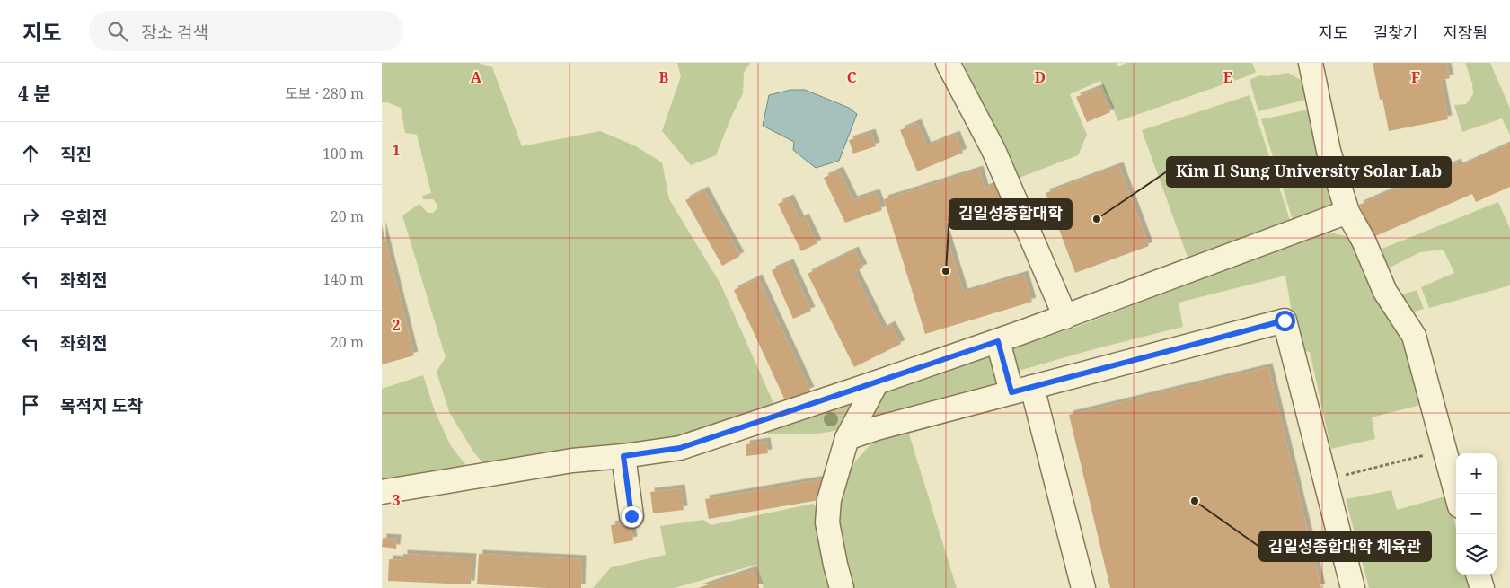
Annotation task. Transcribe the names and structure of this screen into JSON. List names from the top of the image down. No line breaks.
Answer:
{"places":["Kim Il Sung University Solar Lab","김일성종합대학","김일성종합대학 체육관"],"page":{"header":"지도","search":"장소 검색","nav":["지도","길찾기","저장됨"],"heading":["4 분","도보 · 280 m"],"list":[["직진","100 m"],["우회전","20 m"],["좌회전","140 m"],["좌회전","20 m"],"목적지 도착"],"map_buttons":["+","−"]},"grid":{"columns":["A","B","C","D","E","F"],"rows":["1","2","3"]}}
